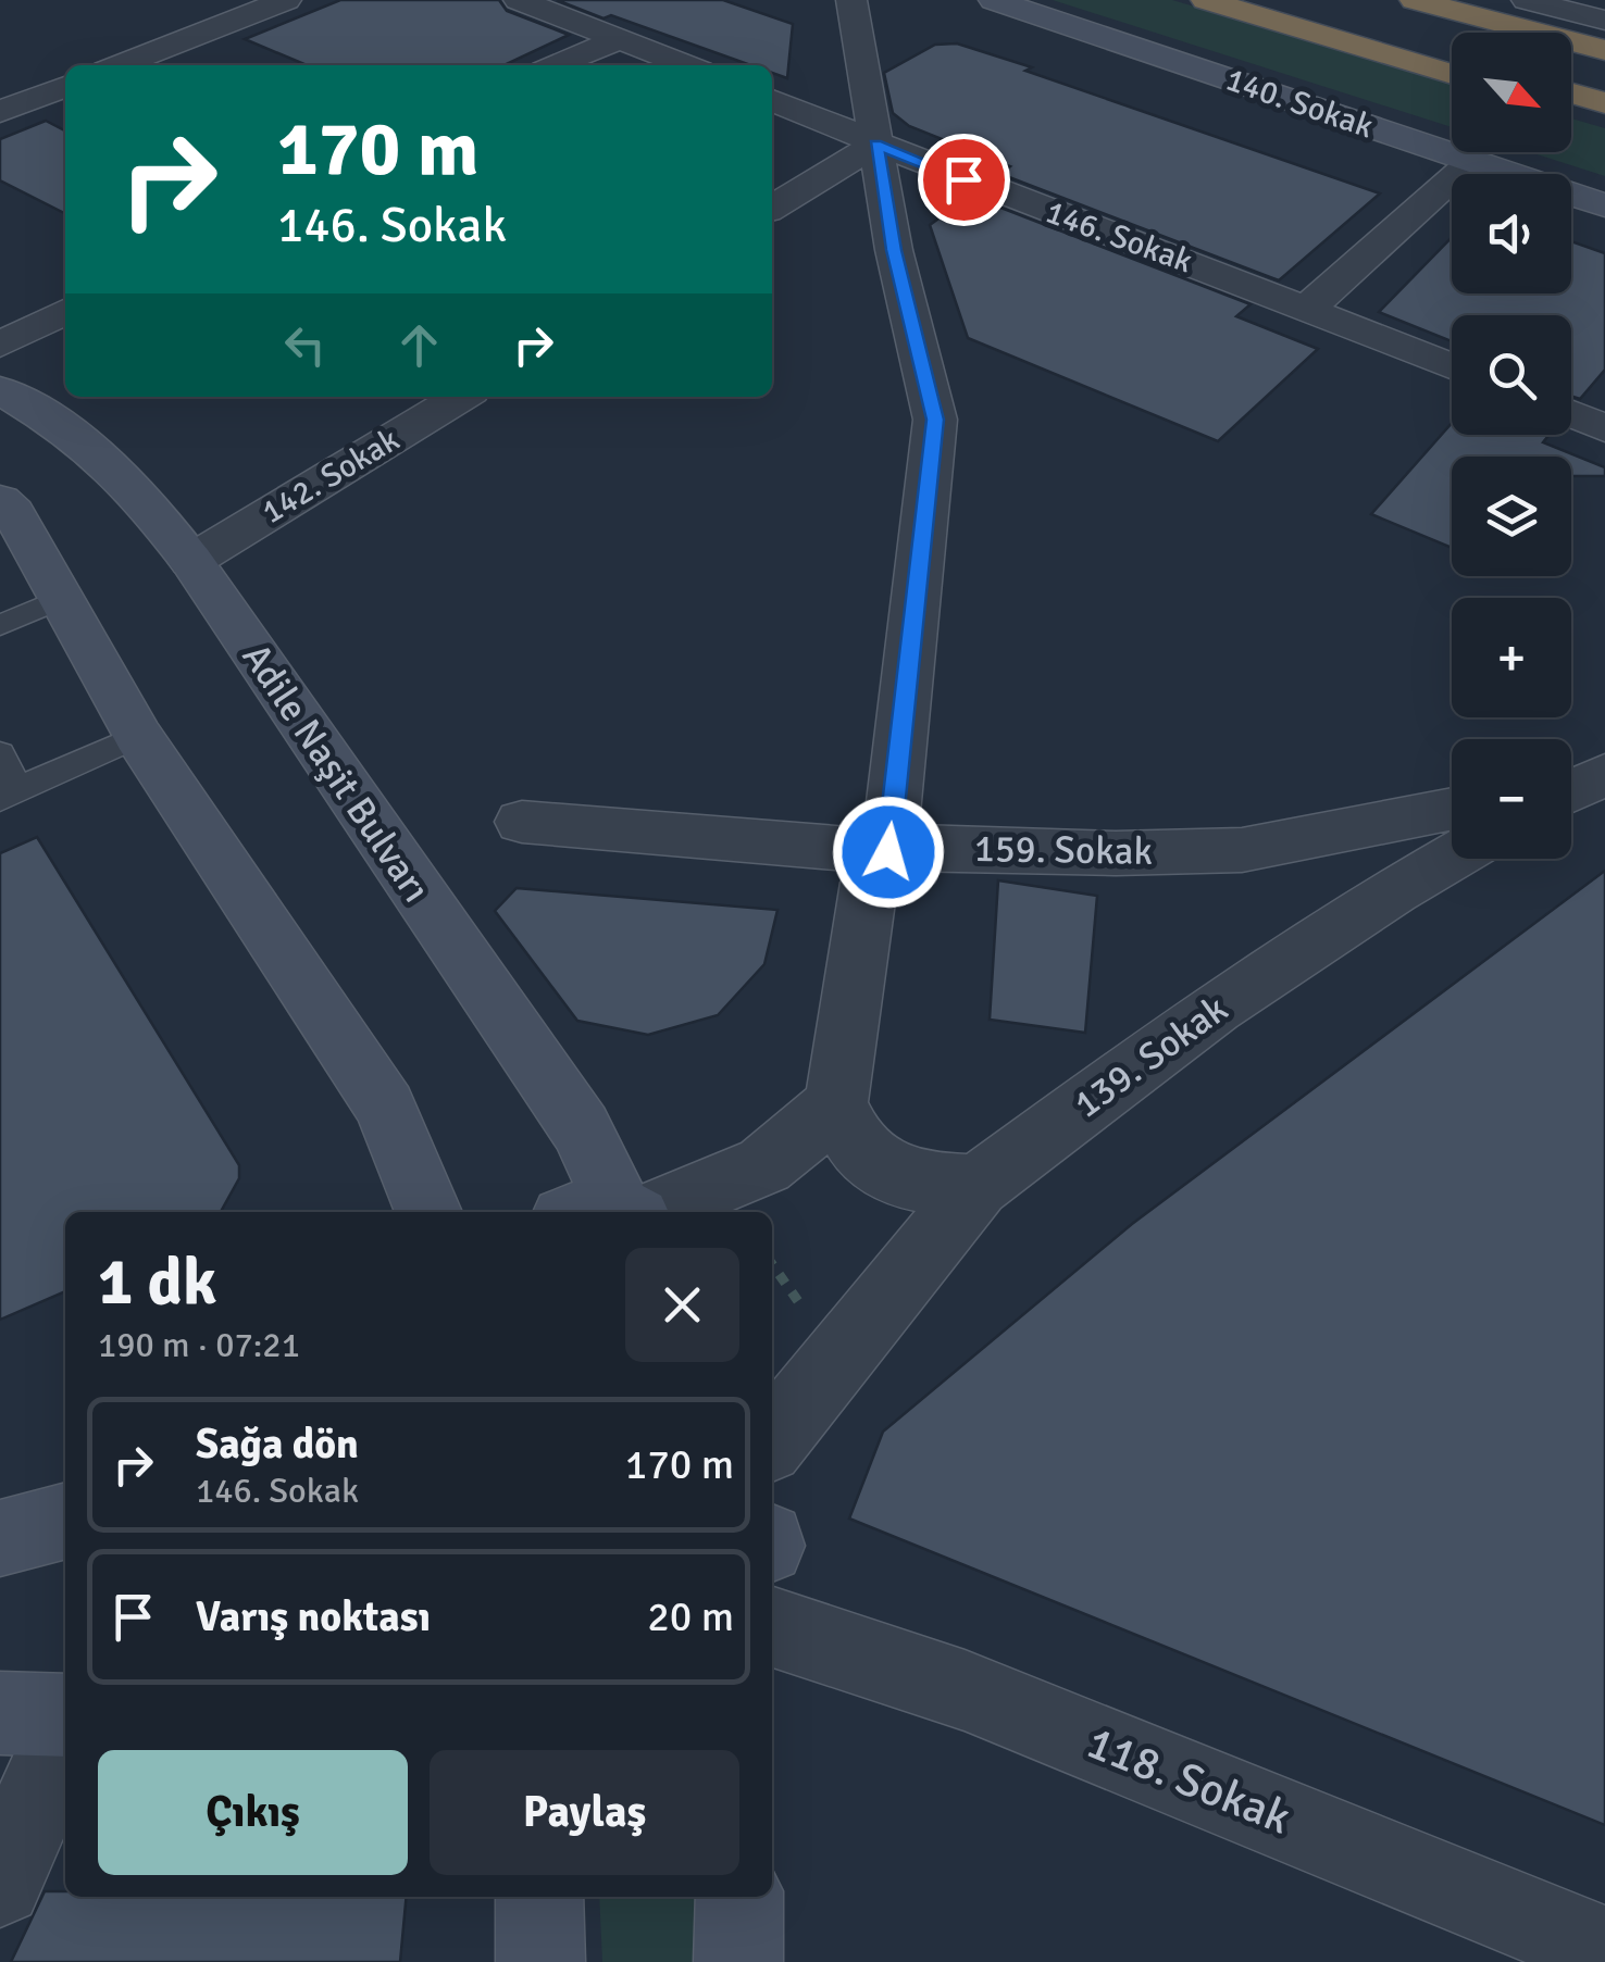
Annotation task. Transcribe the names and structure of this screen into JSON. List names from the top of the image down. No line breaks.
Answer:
{"streets":{"main road":["140. Sokak","Adile Naşit Bulvarı"],"street":["146. Sokak","142. Sokak","159. Sokak","139. Sokak","118. Sokak"]},"crossings":[["142. Sokak","Adile Naşit Bulvarı"]],"north":"bottom right","page":{"map_buttons":["+","−"],"turn":["170 m","146. Sokak"],"heading":["1 dk","190 m · 07:21"],"list":[{"name":"Sağa dön","note":"146. Sokak","value":"170 m"},{"name":"Varış noktası","value":"20 m"}],"buttons":["Çıkış","Paylaş"]}}
